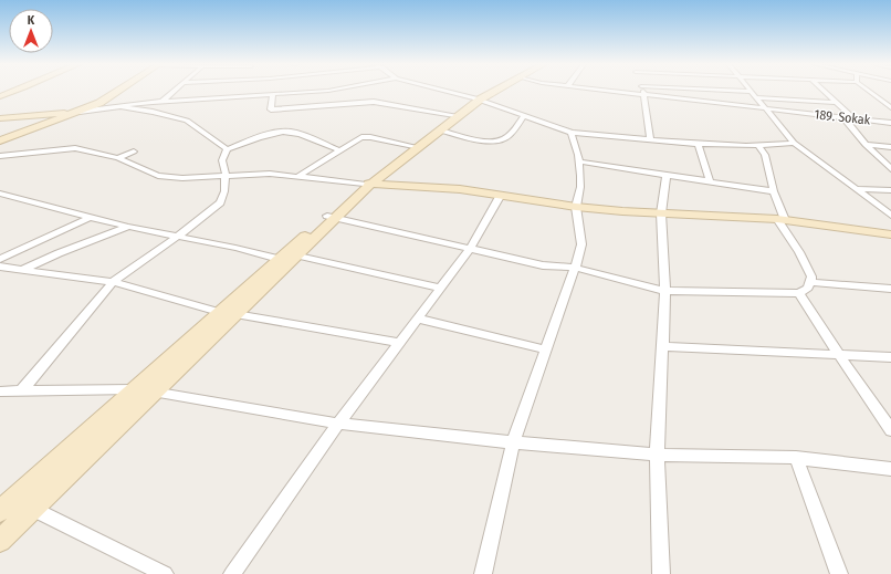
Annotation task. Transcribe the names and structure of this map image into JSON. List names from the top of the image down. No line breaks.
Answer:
{"streets":{"street":["189. Sokak"]},"north":"top"}
